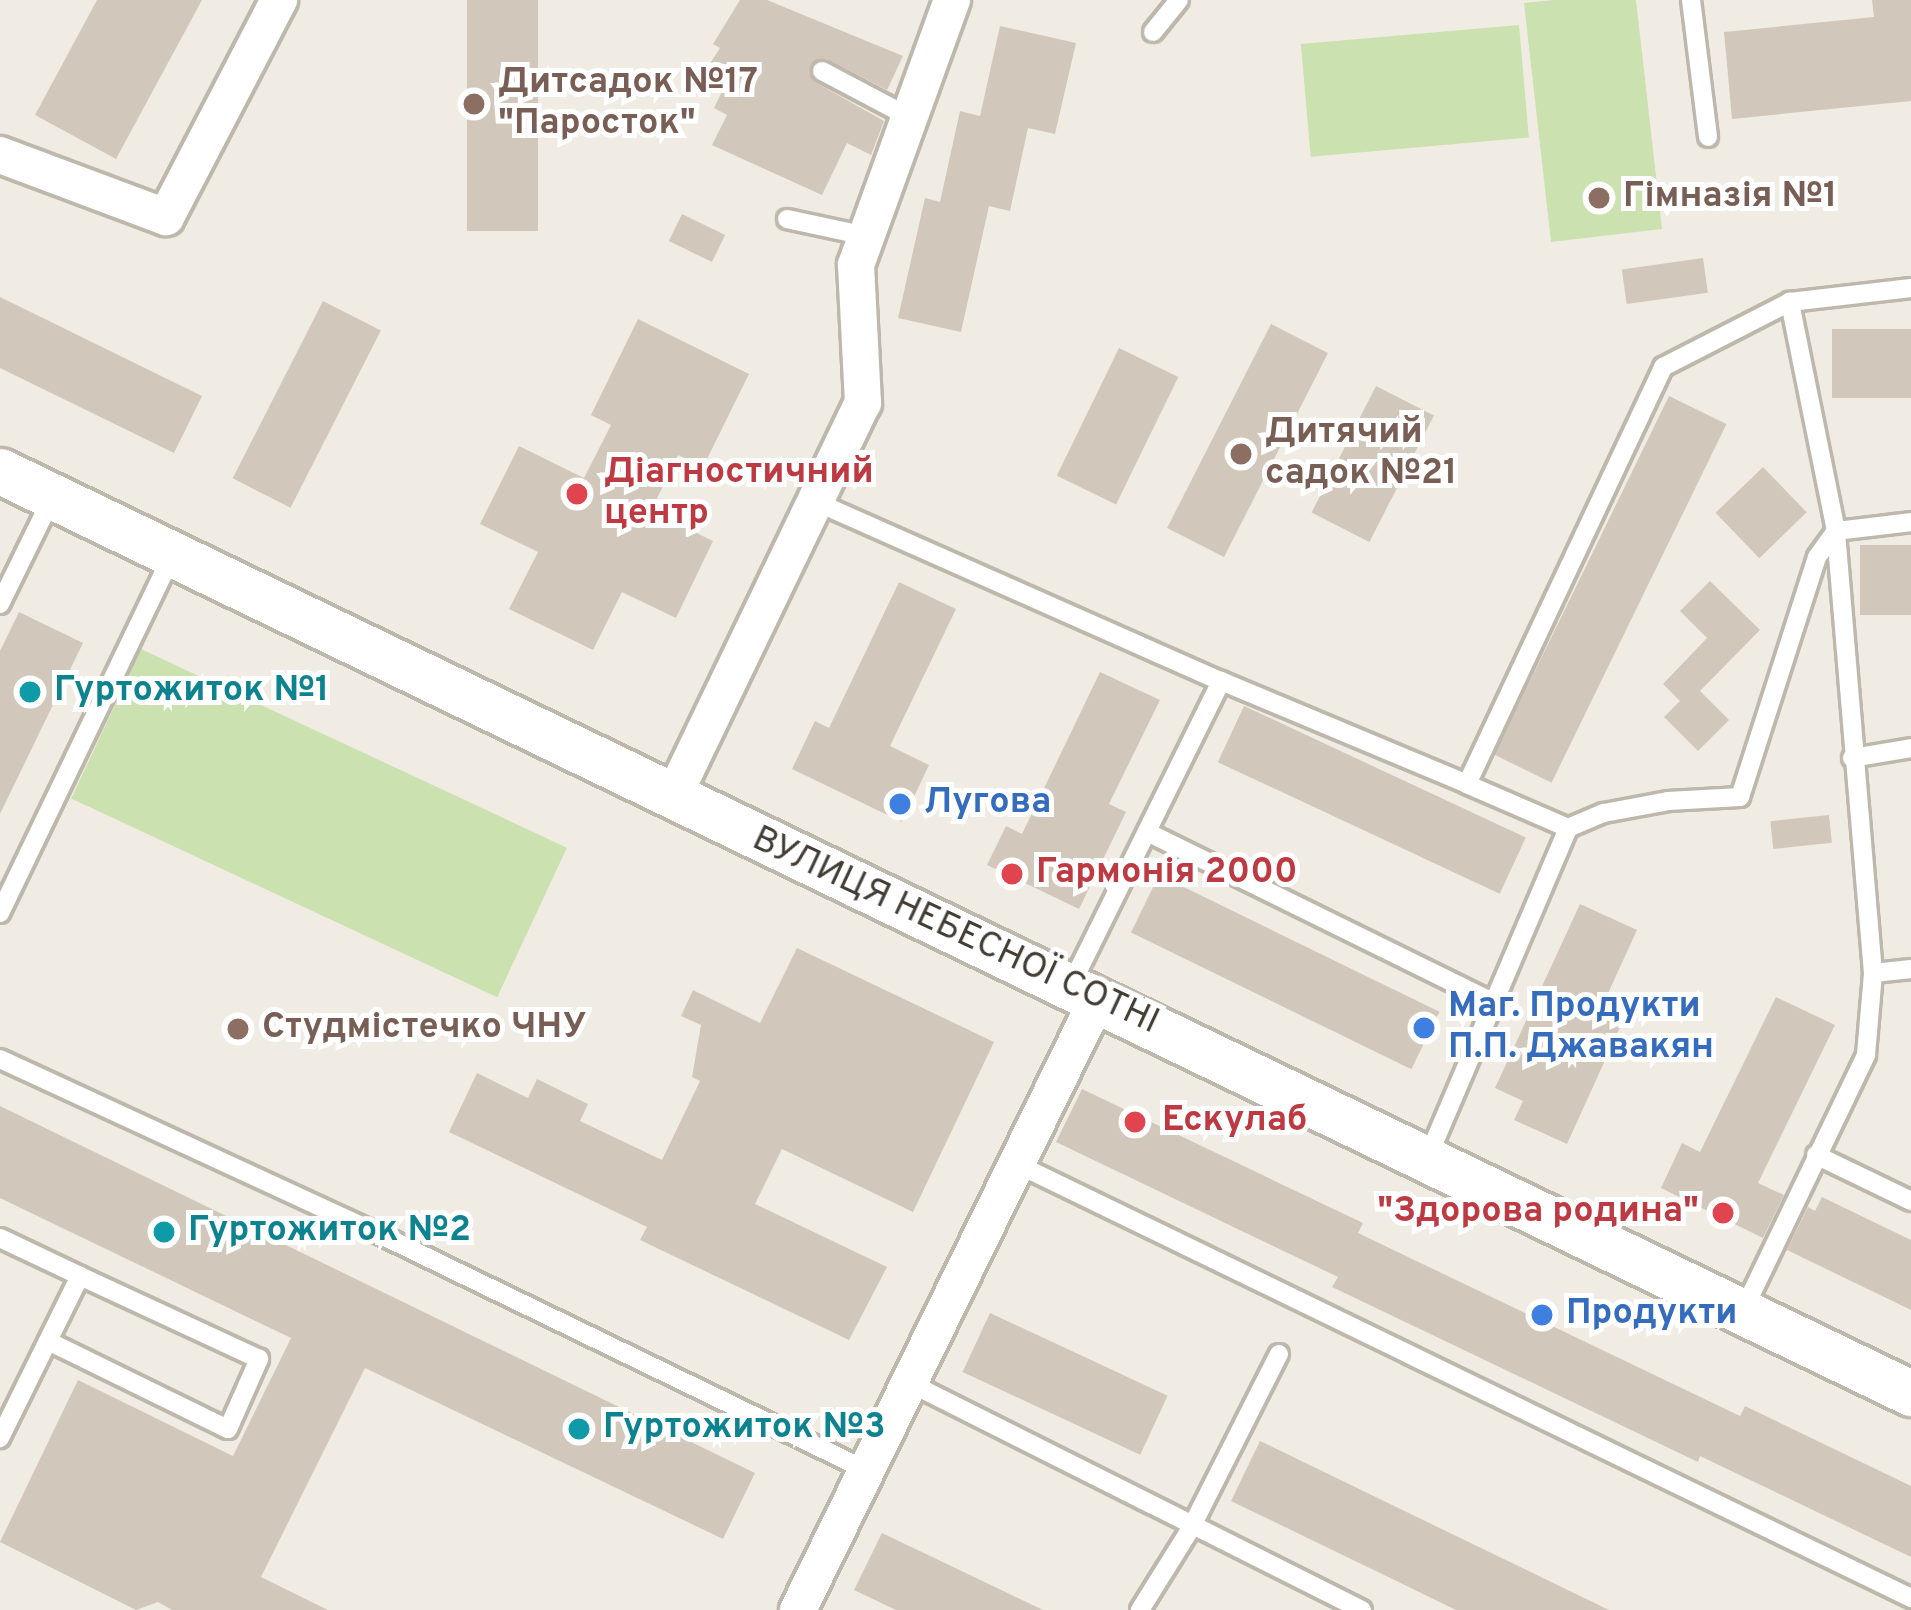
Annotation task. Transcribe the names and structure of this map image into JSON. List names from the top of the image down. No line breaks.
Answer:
{"streets":{"street":["ВУЛИЦЯ НЕБЕСНОЇ СОТНІ"]},"places":["Дитсадок №17 \"Паросток\"","Гімназія №1","Дитячий садок №21","Діагностичний центр","Гуртожиток №1","Лугова","Гармонія 2000","Маг. Продукти П.П. Джавакян","Студмістечко ЧНУ","Ескулаб","\"Здорова родина\"","Гуртожиток №2","Продукти","Гуртожиток №3"]}
